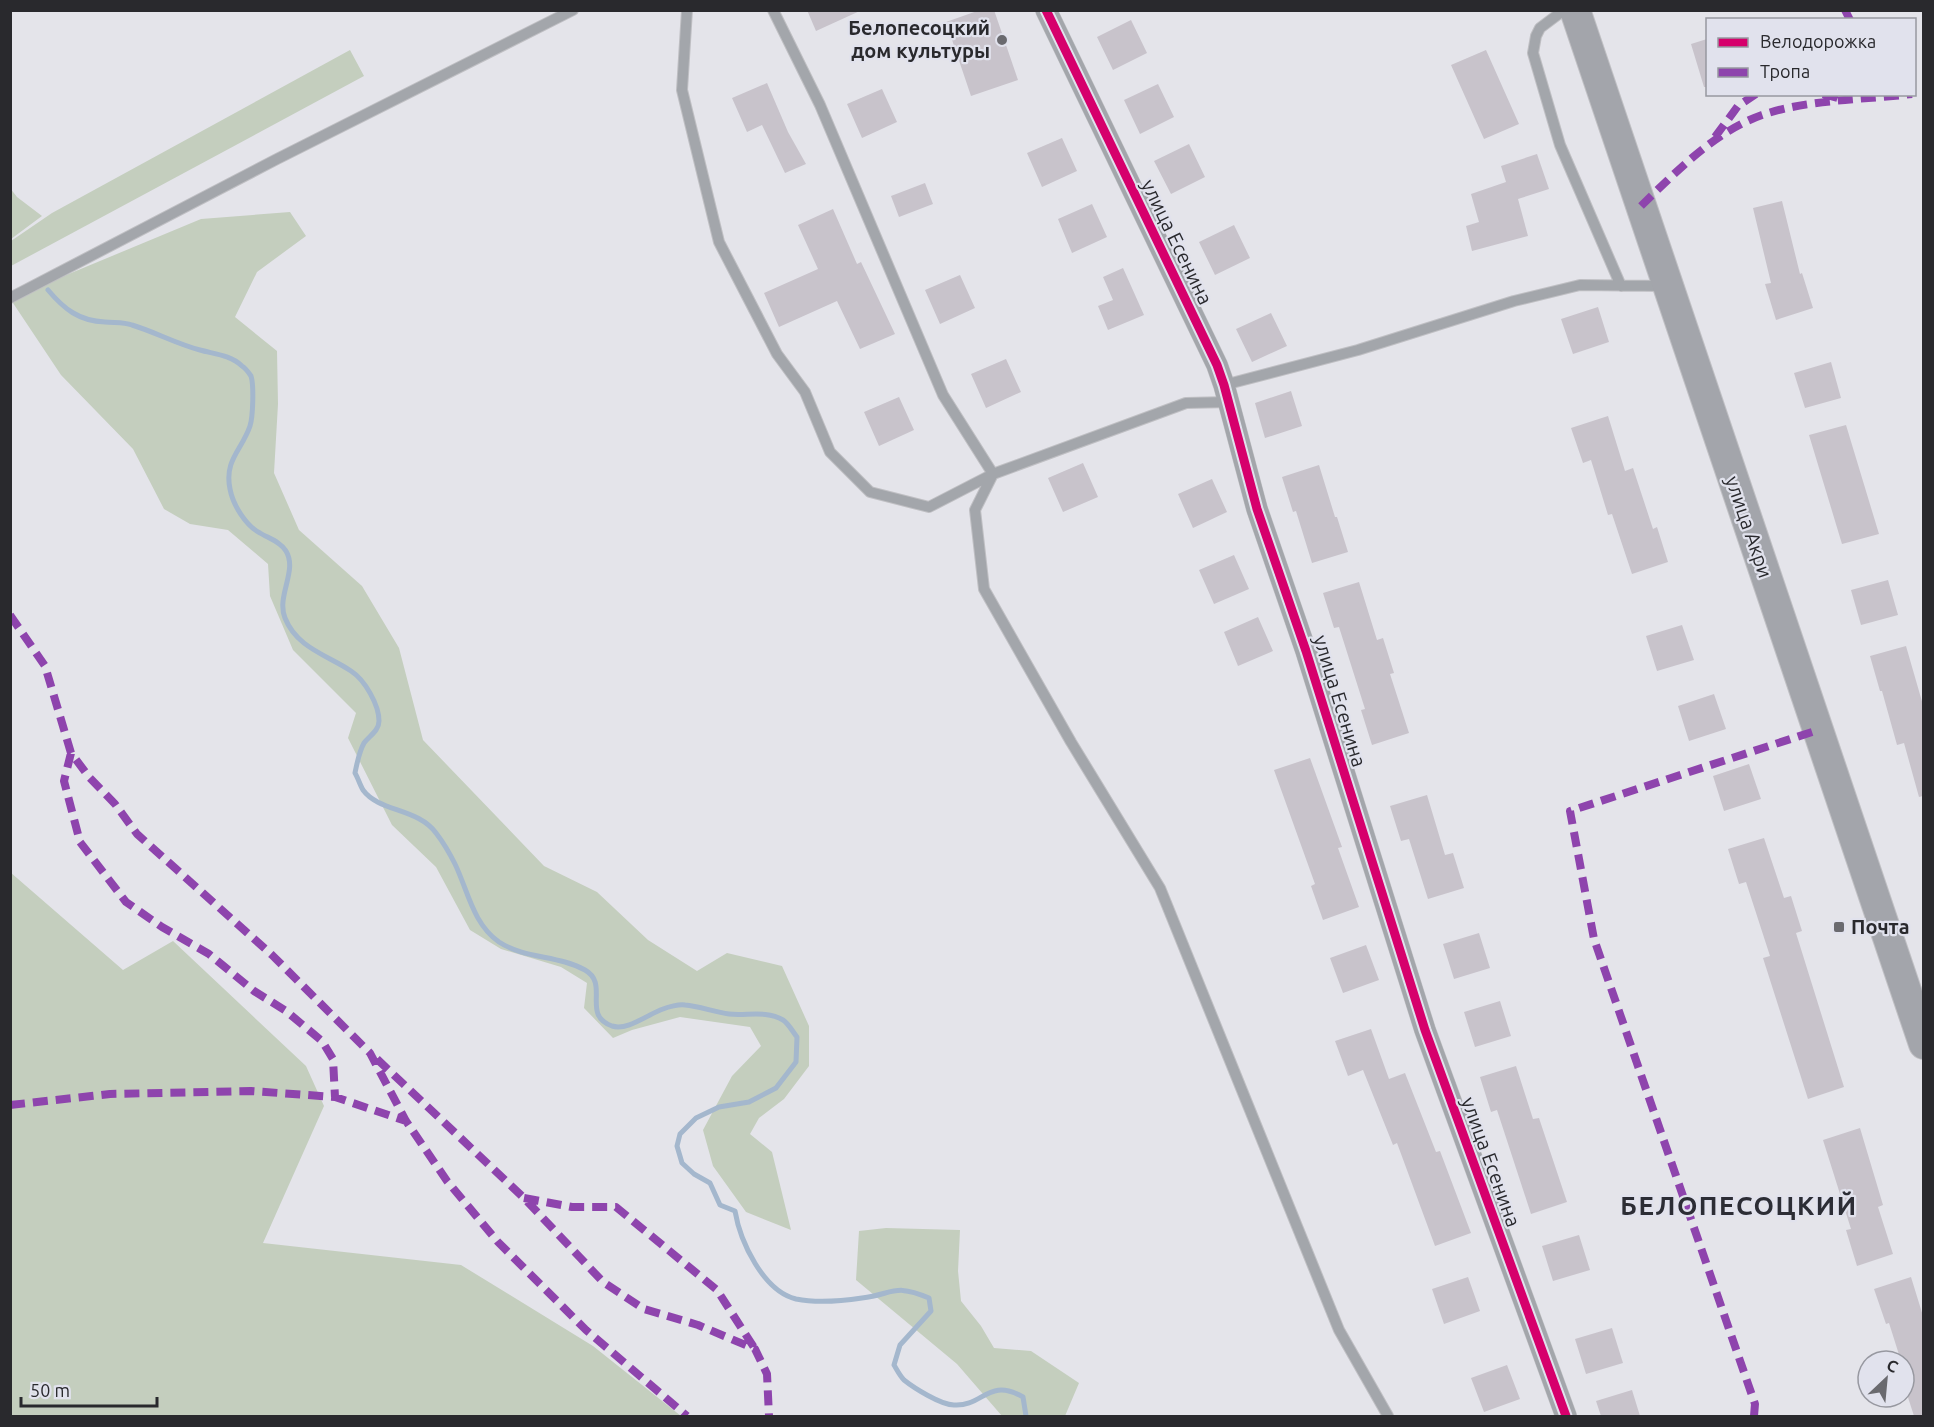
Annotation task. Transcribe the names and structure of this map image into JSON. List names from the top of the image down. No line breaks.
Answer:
{"streets":{"main road":["улица Акри"],"street":["улица Есенина"]},"districts":["БЕЛОПЕСОЦКИЙ"],"places":{"other":["Белопесоцкий дом культуры"],"transit":["Почта"]},"legend":["Велодорожка","Тропа"],"scale_bar":"50 m","north":"top right"}
